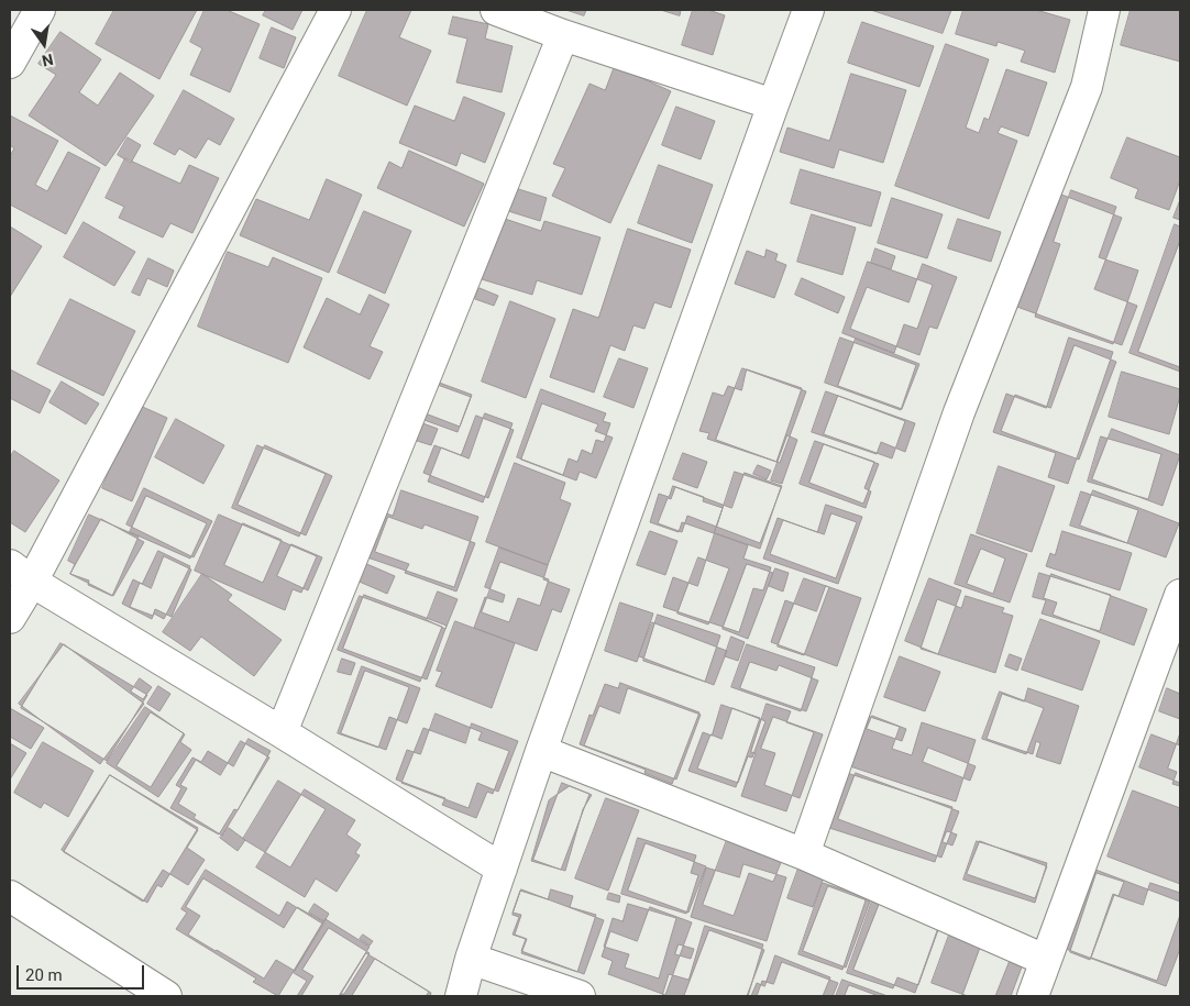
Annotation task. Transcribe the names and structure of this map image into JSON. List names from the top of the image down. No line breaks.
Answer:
{"scale_bar":"20 m","north":"bottom"}
